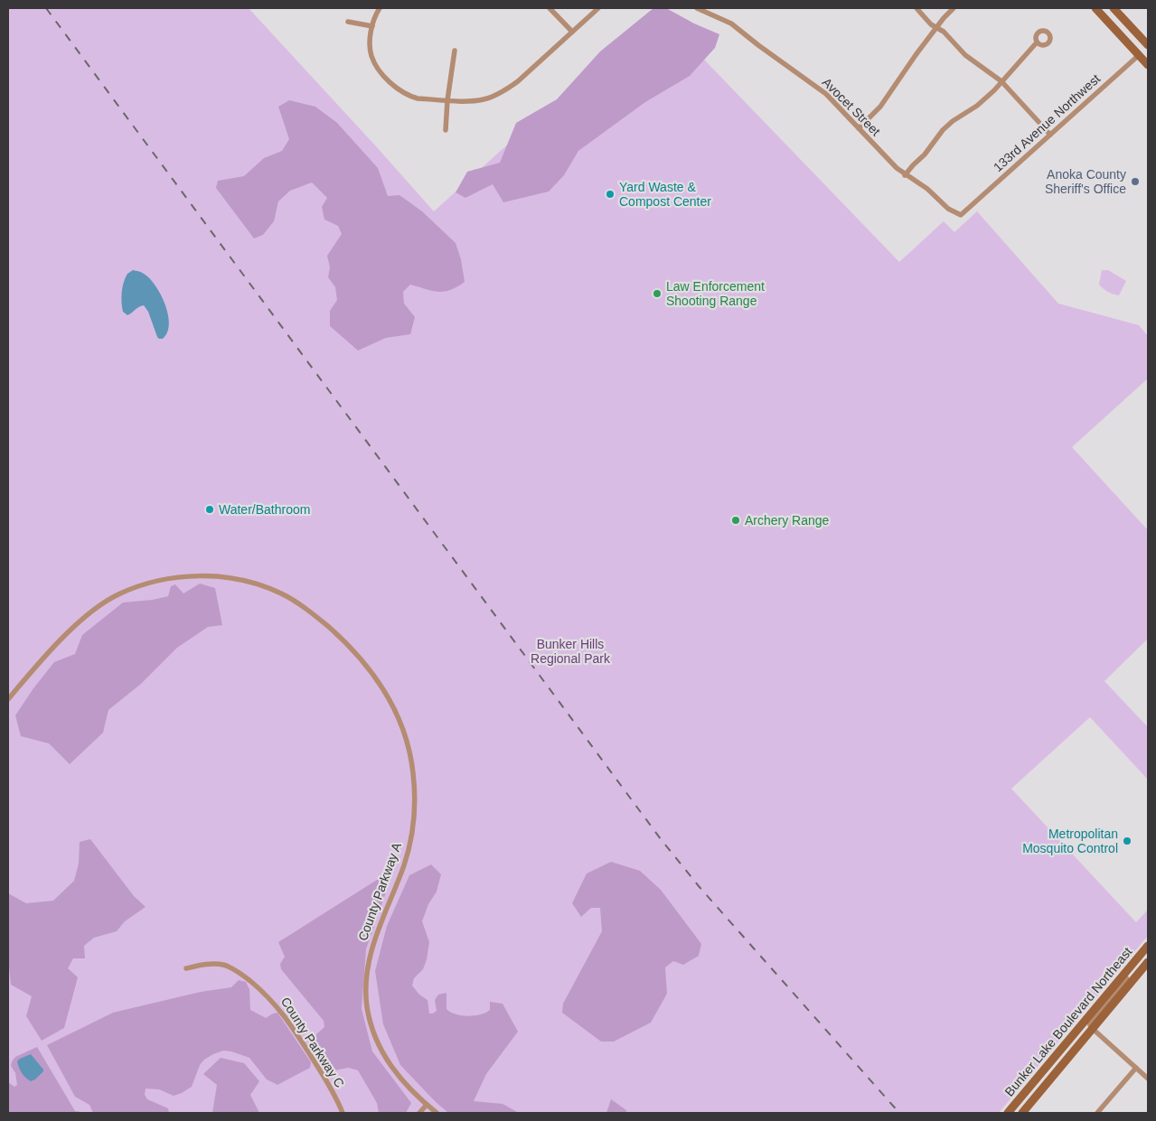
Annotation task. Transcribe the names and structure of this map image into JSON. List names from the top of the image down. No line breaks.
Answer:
{"streets":{"main road":["Bunker Lake Boulevard Northeast"],"street":["Avocet Street","133rd Avenue Northwest","County Parkway A","County Parkway C"]},"crossings":[["Avocet Street","133rd Avenue Northwest"]],"parks":["Bunker Hills Regional Park"],"places":["Anoka County Sheriff's Office","Yard Waste & Compost Center","Law Enforcement Shooting Range","Water/Bathroom","Archery Range","Metropolitan Mosquito Control"]}
